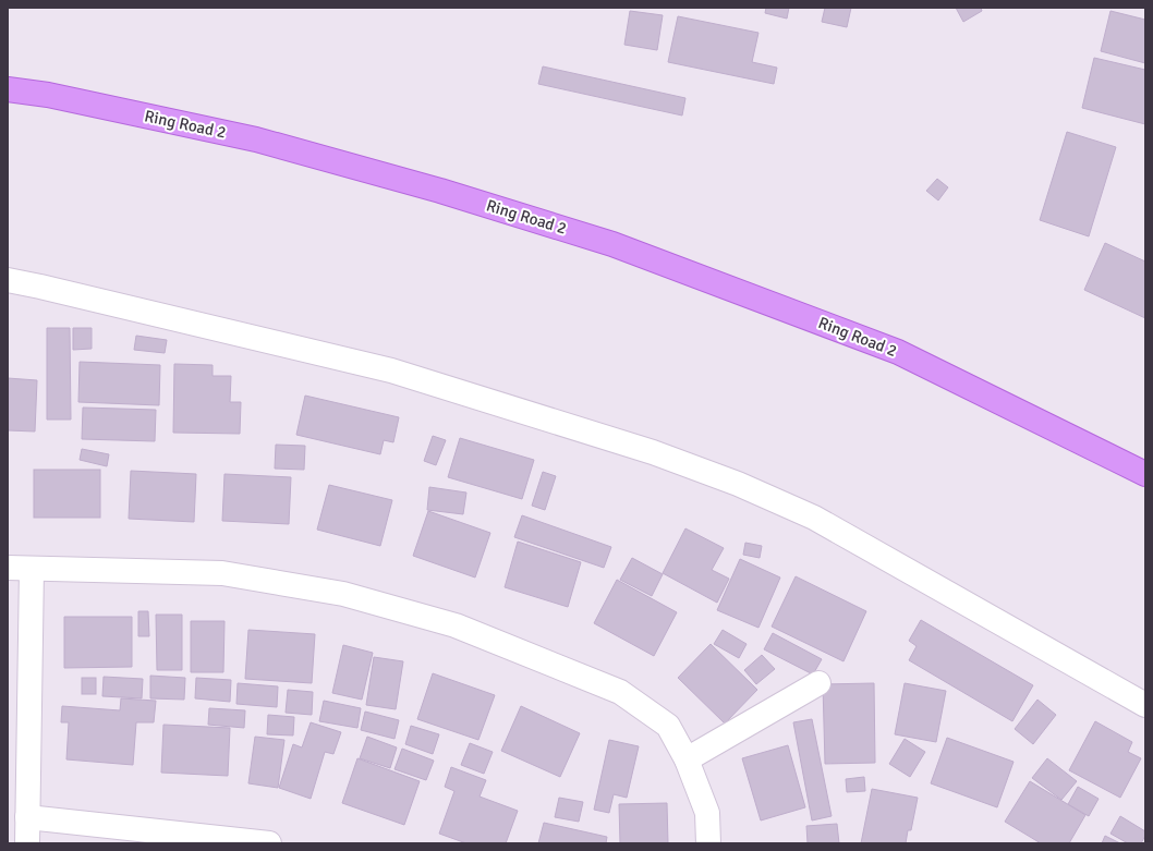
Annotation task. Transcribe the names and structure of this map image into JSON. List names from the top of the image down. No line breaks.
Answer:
{"streets":{"main road":["Ring Road 2"]}}
